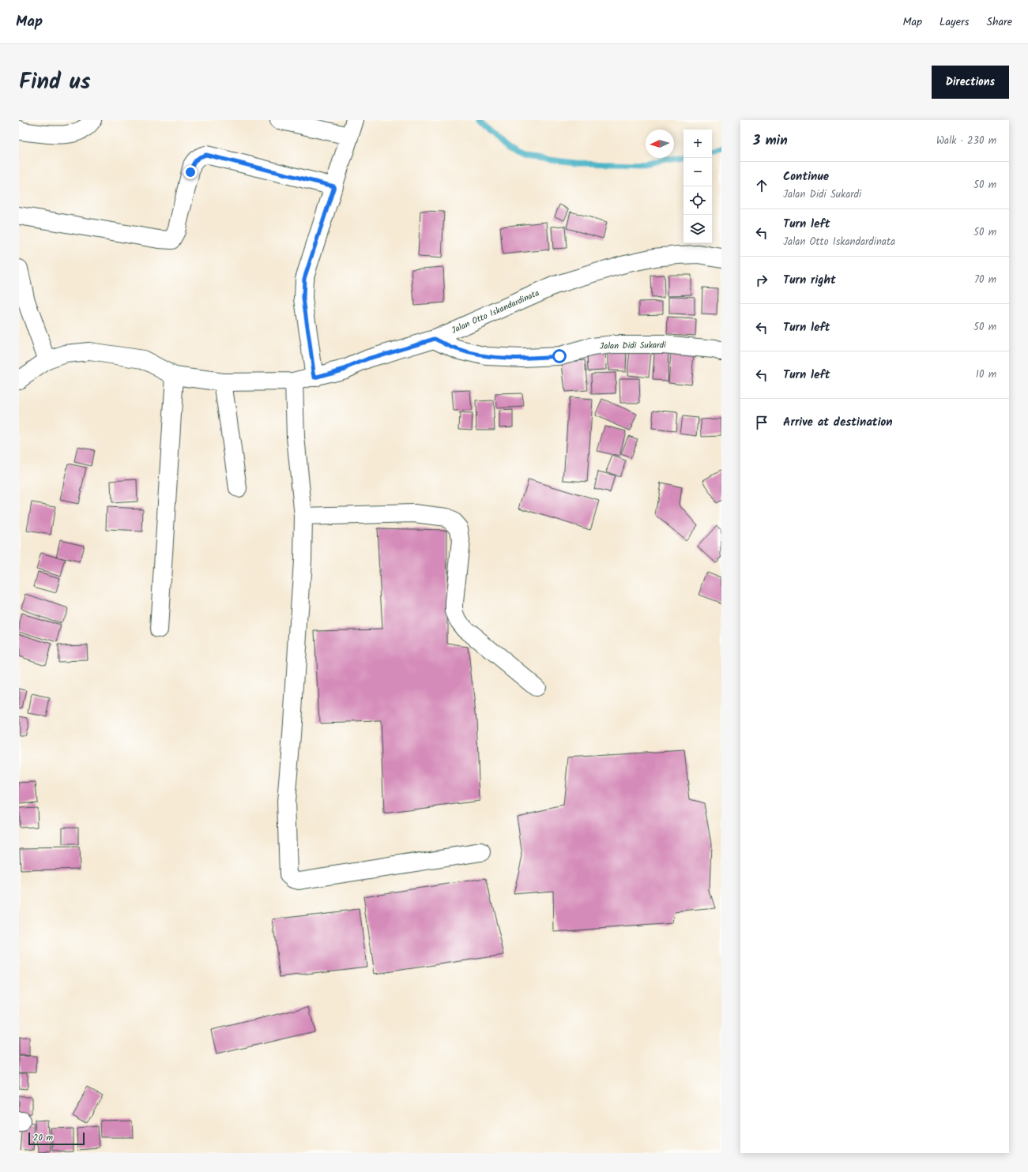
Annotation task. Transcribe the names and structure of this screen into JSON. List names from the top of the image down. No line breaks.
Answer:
{"streets":{"street":["Jalan Otto Iskandardinata","Jalan Didi Sukardi"]},"crossings":[["Jalan Otto Iskandardinata","Jalan Didi Sukardi"]],"scale_bar":"20 m","north":"left","page":{"header":"Map","nav":["Map","Layers","Share"],"title":"Find us","buttons":"Directions","heading":["3 min","Walk · 230 m"],"map_buttons":["+","−"],"list":[["Continue","Jalan Didi Sukardi","50 m"],["Turn left","Jalan Otto Iskandardinata","50 m"],["Turn right","70 m"],["Turn left","50 m"],["Turn left","10 m"],"Arrive at destination"],"scale":"20 m"}}
